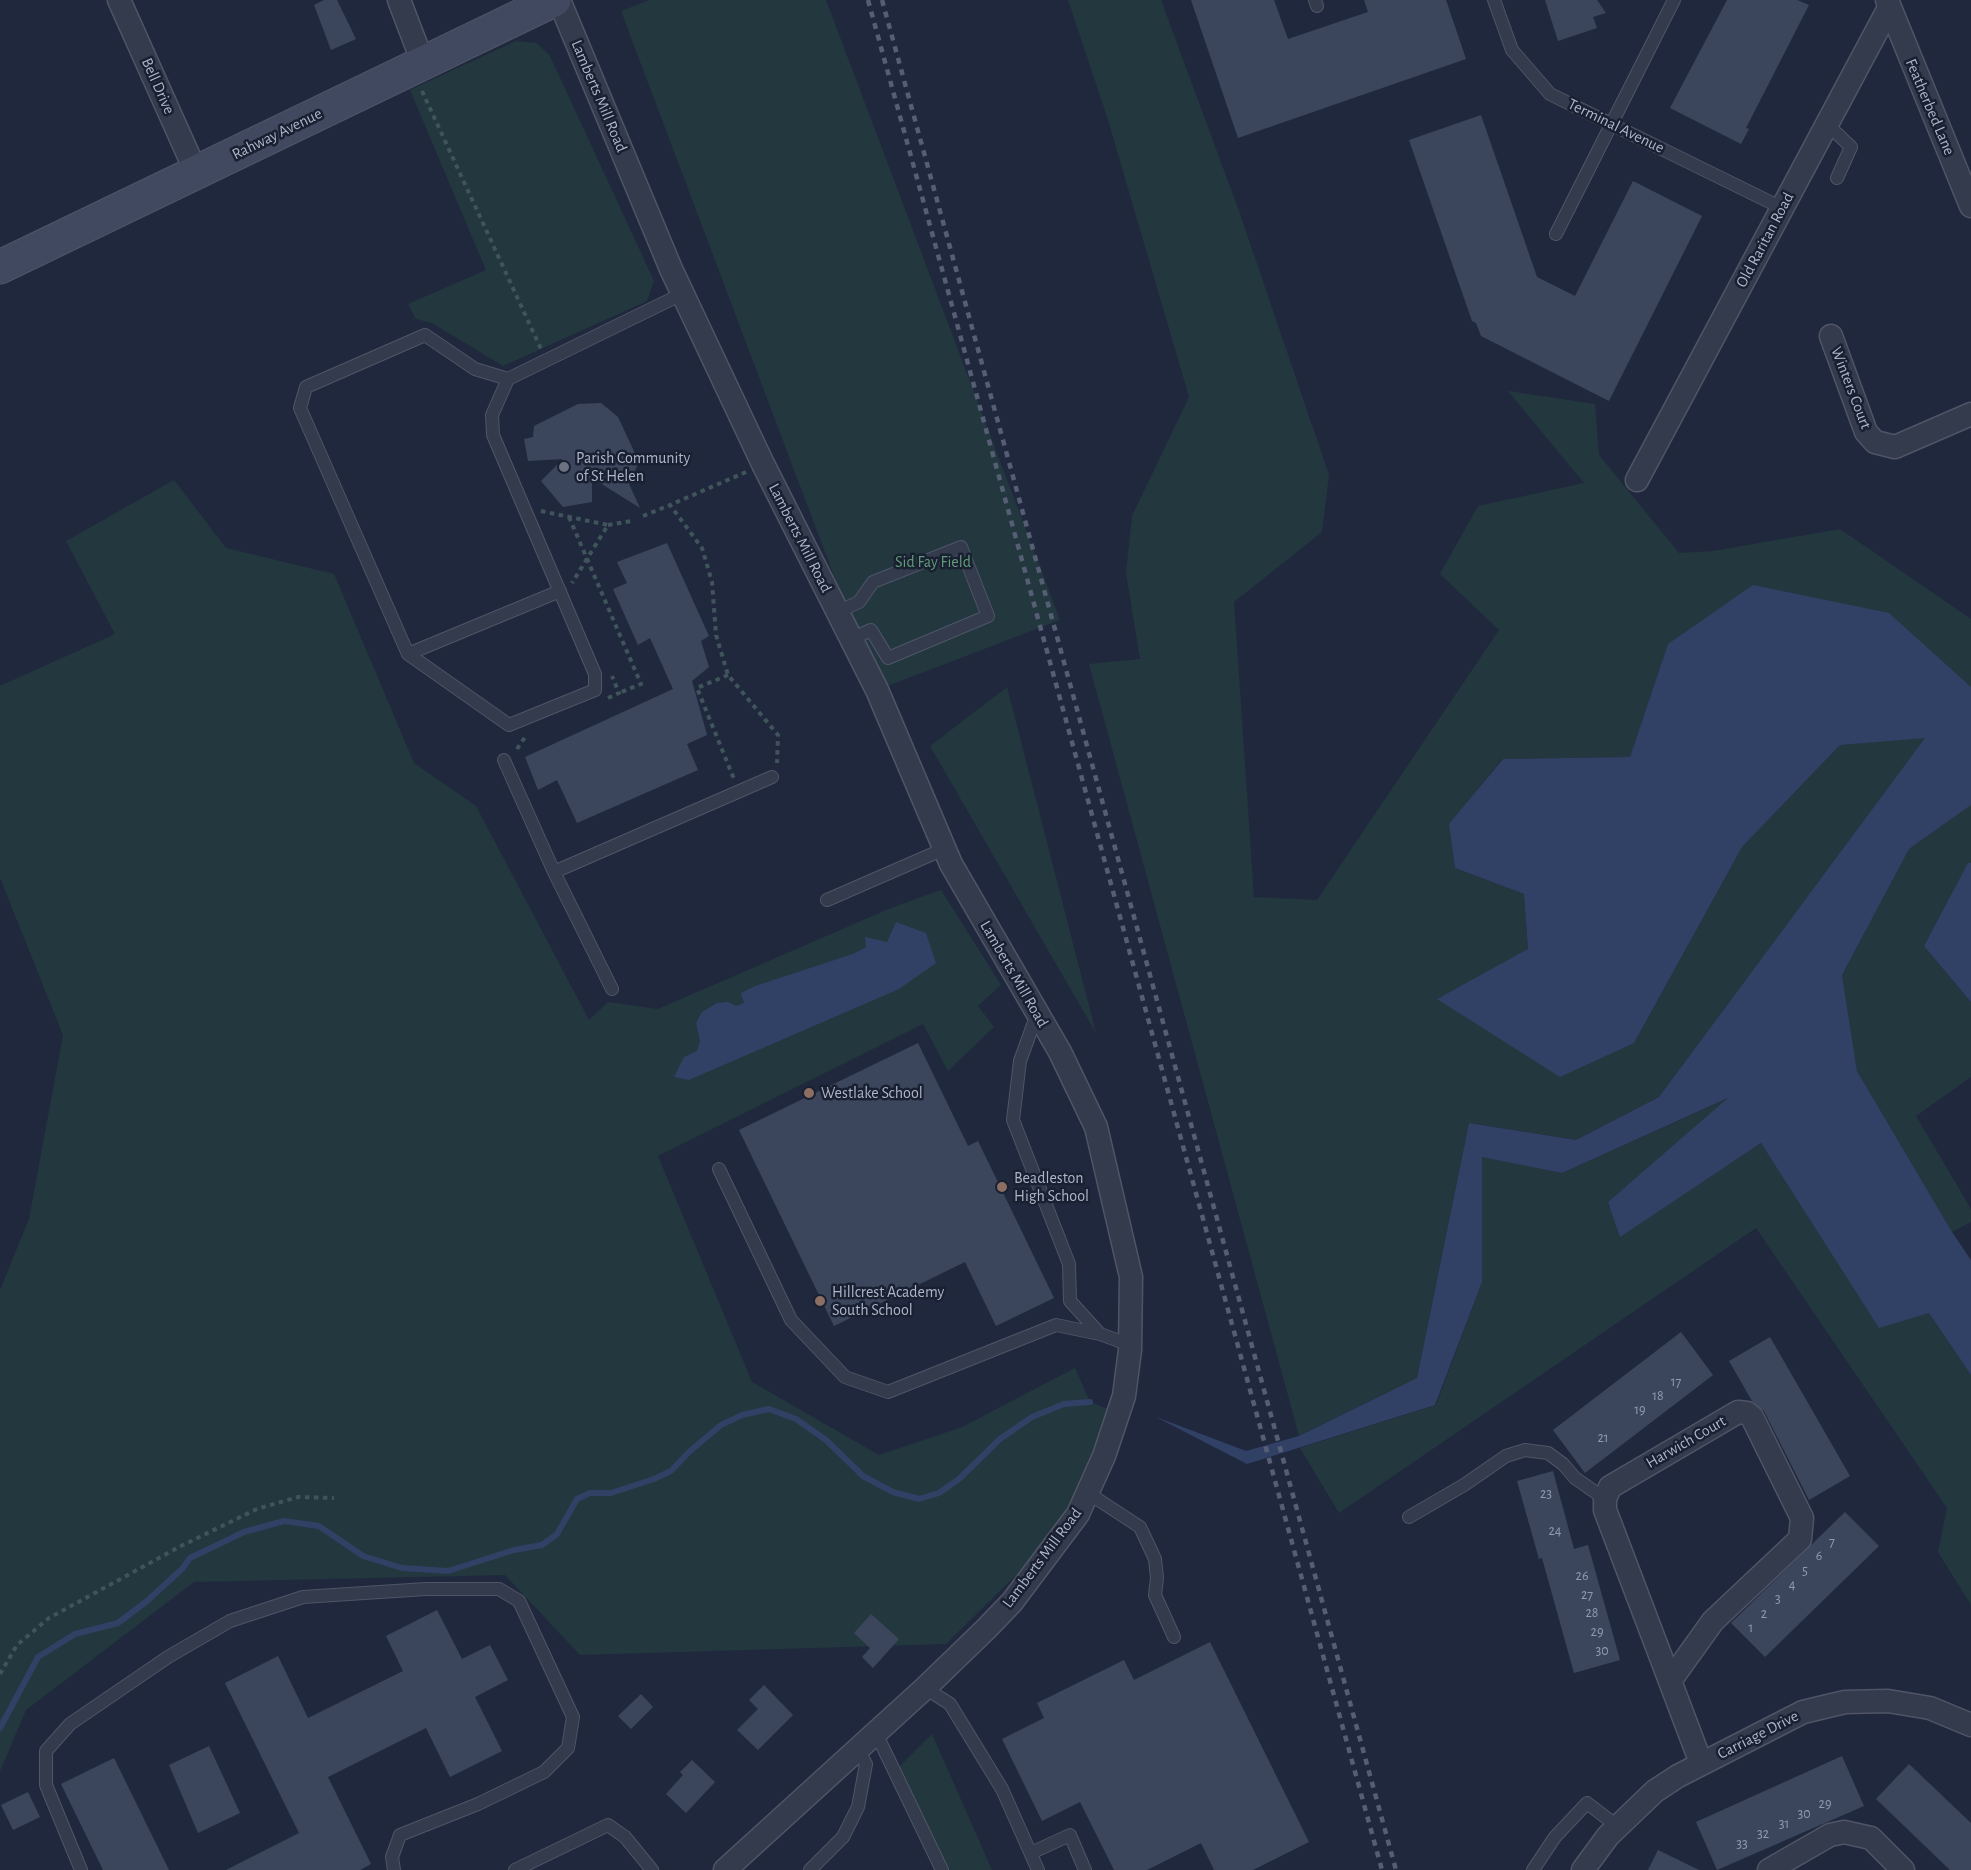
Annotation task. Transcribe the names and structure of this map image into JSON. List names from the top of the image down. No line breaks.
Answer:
{"streets":{"street":["Bell Drive","Lamberts Mill Road","Featherbed Lane","Rahway Avenue","Old Raritan Road","Winters Court","Harwich Court","Carriage Drive"],"lane":["Terminal Avenue"]},"crossings":[["Bell Drive","Rahway Avenue"],["Featherbed Lane","Old Raritan Road"],["Terminal Avenue","Old Raritan Road"]],"parks":["Sid Fay Field"],"places":["Parish Community of St Helen","Westlake School","Beadleston High School","Hillcrest Academy South School"],"house_numbers":["17","18","19","21","23","24","7","6","5","26","4","27","3","28","2","1","29","30","29","30","31","32","33"]}
